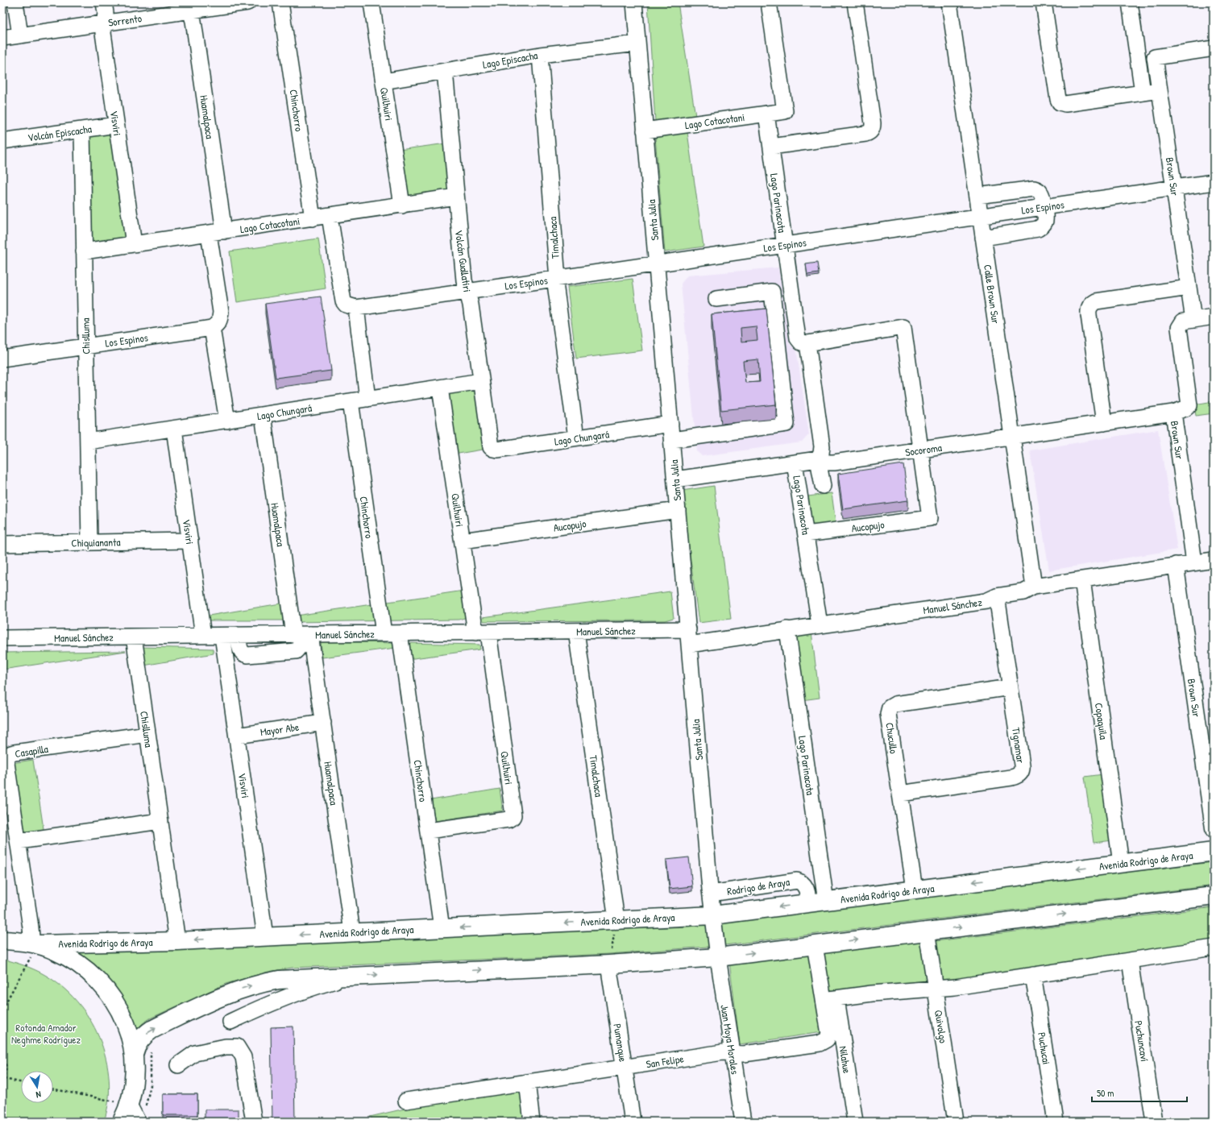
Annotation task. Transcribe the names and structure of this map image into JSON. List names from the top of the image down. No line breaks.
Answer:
{"streets":{"main road":["Avenida Rodrigo de Araya"],"street":["Sorrento","Lago Episcacha","Quilhuiri","Chinchorro","Huamalpaca","Lago Cotacotani","Visviri","Volcán Episcacha","Brown Sur","Lago Parinacota","Los Espinos","Santa Julia","Timalchaca","Volcán Guallatiri","Calle Brown Sur","Chislluma","Lago Chungará","Socoroma","Aucopujo","Chiquiananta","Manuel Sánchez","Copaquila","Mayor Abe","Chucullo","Tignamar","Casapilla","Rodrigo de Araya","Quivolgo","Juan Moya Morales","Puchuncaví","Pumanque","Puchucai","Nilahue","San Felipe"]},"crossings":[["Sorrento","Huamalpaca"],["Sorrento","Visviri"],["Lago Episcacha","Quilhuiri"],["Lago Episcacha","Santa Julia"],["Lago Episcacha","Timalchaca"],["Lago Episcacha","Volcán Guallatiri"],["Quilhuiri","Chinchorro"],["Quilhuiri","Lago Cotacotani"],["Quilhuiri","Lago Chungará"],["Quilhuiri","Aucopujo"],["Quilhuiri","Manuel Sánchez"],["Chinchorro","Lago Cotacotani"],["Chinchorro","Lago Chungará"],["Chinchorro","Manuel Sánchez"],["Chinchorro","Avenida Rodrigo de Araya"],["Huamalpaca","Lago Cotacotani"],["Huamalpaca","Lago Chungará"],["Huamalpaca","Manuel Sánchez"],["Huamalpaca","Mayor Abe"],["Huamalpaca","Avenida Rodrigo de Araya"],["Lago Cotacotani","Visviri"],["Lago Cotacotani","Lago Parinacota"],["Lago Cotacotani","Santa Julia"],["Lago Cotacotani","Volcán Guallatiri"],["Lago Cotacotani","Chislluma"],["Visviri","Volcán Episcacha"],["Visviri","Lago Chungará"],["Visviri","Chiquiananta"],["Visviri","Manuel Sánchez"],["Visviri","Mayor Abe"],["Visviri","Avenida Rodrigo de Araya"],["Volcán Episcacha","Chislluma"],["Brown Sur","Los Espinos"],["Brown Sur","Socoroma"],["Brown Sur","Manuel Sánchez"],["Lago Parinacota","Los Espinos"],["Lago Parinacota","Socoroma"],["Lago Parinacota","Aucopujo"],["Lago Parinacota","Manuel Sánchez"],["Lago Parinacota","Avenida Rodrigo de Araya"],["Los Espinos","Santa Julia"],["Los Espinos","Timalchaca"],["Los Espinos","Volcán Guallatiri"],["Los Espinos","Calle Brown Sur"],["Los Espinos","Chislluma"],["Santa Julia","Lago Chungará"],["Santa Julia","Socoroma"],["Santa Julia","Aucopujo"],["Santa Julia","Manuel Sánchez"],["Santa Julia","Avenida Rodrigo de Araya"],["Santa Julia","Rodrigo de Araya"],["Santa Julia","Juan Moya Morales"],["Timalchaca","Lago Chungará"],["Timalchaca","Manuel Sánchez"],["Timalchaca","Avenida Rodrigo de Araya"],["Volcán Guallatiri","Lago Chungará"],["Calle Brown Sur","Socoroma"],["Calle Brown Sur","Manuel Sánchez"],["Chislluma","Lago Chungará"],["Chislluma","Chiquiananta"],["Chislluma","Manuel Sánchez"],["Chislluma","Casapilla"],["Chislluma","Avenida Rodrigo de Araya"],["Socoroma","Aucopujo"],["Manuel Sánchez","Copaquila"],["Manuel Sánchez","Tignamar"],["Copaquila","Avenida Rodrigo de Araya"],["Chucullo","Tignamar"],["Chucullo","Avenida Rodrigo de Araya"],["Casapilla","Avenida Rodrigo de Araya"],["Avenida Rodrigo de Araya","Rodrigo de Araya"],["Juan Moya Morales","San Felipe"],["Pumanque","San Felipe"],["Nilahue","San Felipe"]],"parks":["Rotonda Amador Neghme Rodríguez"],"scale_bar":"50 m","north":"bottom"}
